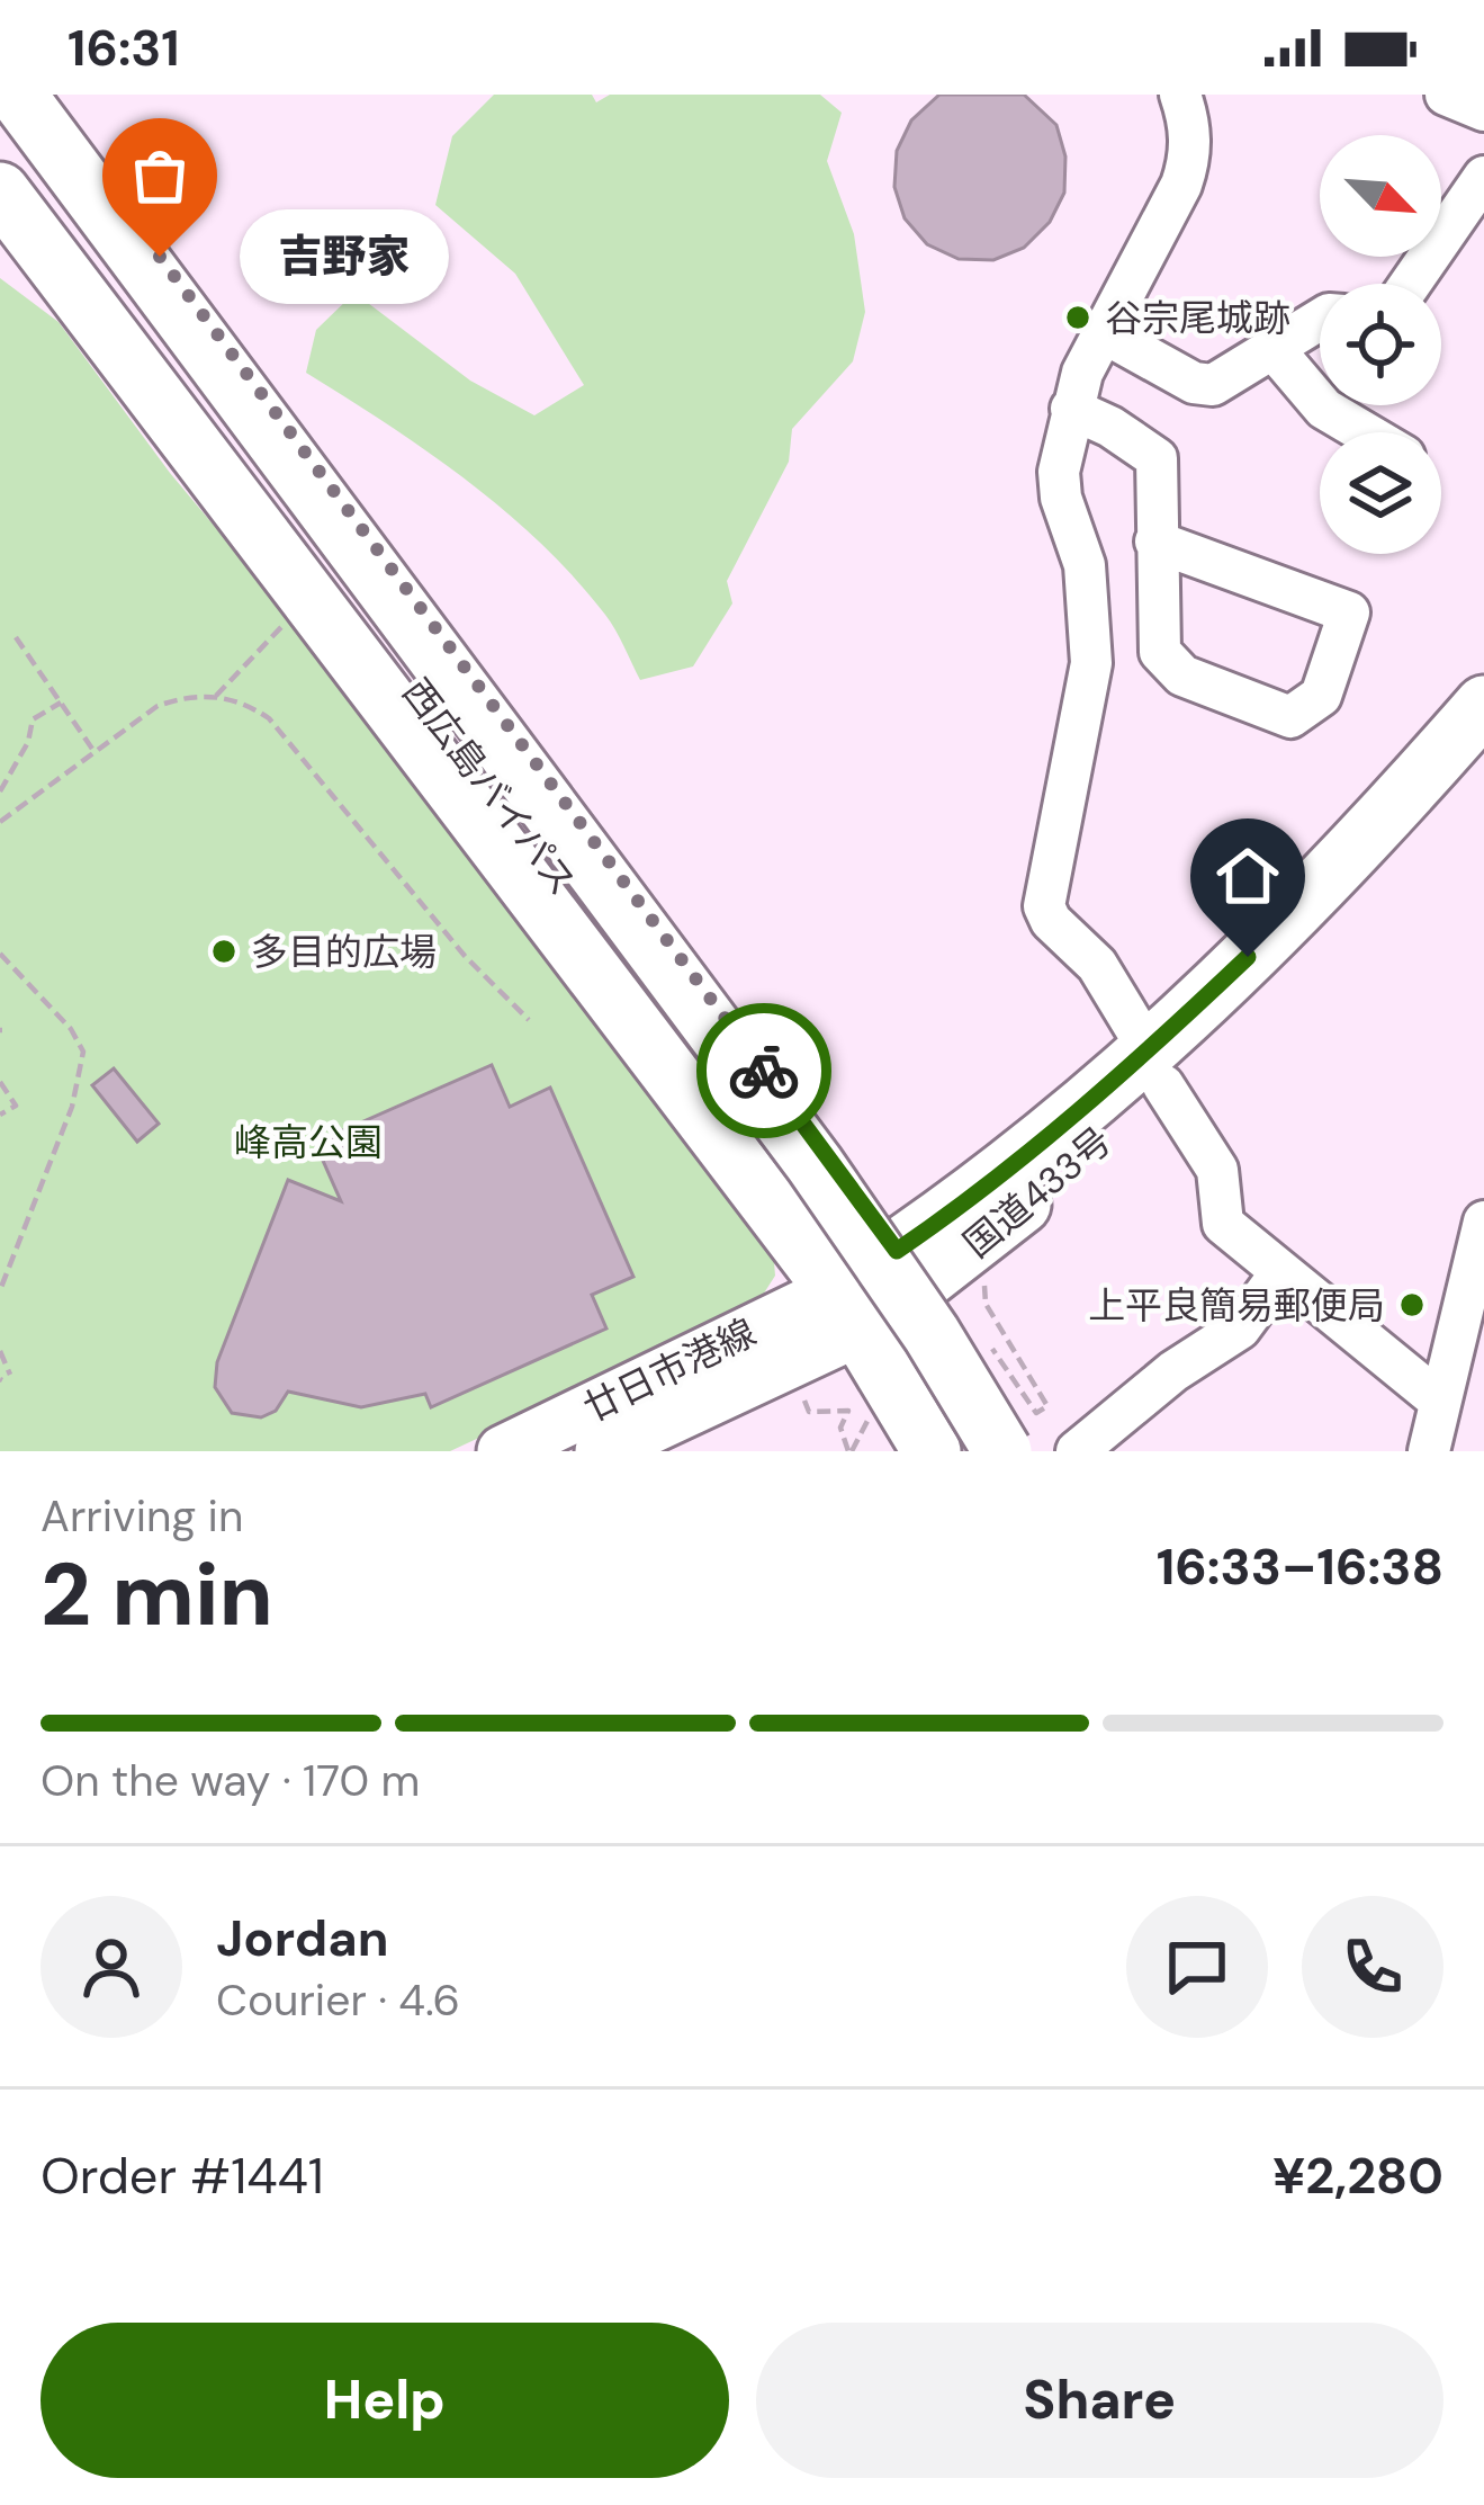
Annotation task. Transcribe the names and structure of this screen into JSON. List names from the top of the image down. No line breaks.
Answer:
{"streets":{"highway":["西広島バイパス","国道433号"],"main road":["廿日市港線"]},"crossings":[["西広島バイパス","国道433号"],["西広島バイパス","廿日市港線"],["国道433号","廿日市港線"]],"parks":["峰高公園"],"places":["吉野家","谷宗尾城跡","多目的広場","上平良簡易郵便局"],"north":"bottom right","page":{"status":"16:31","bubble":"吉野家","heading":["2 min","Arriving in","16:33–16:38"],"panel":["Jordan","Courier · 4.6","Order #1441","¥2,280"],"bar":"On the way · 170 m","buttons":["Help","Share"]}}
